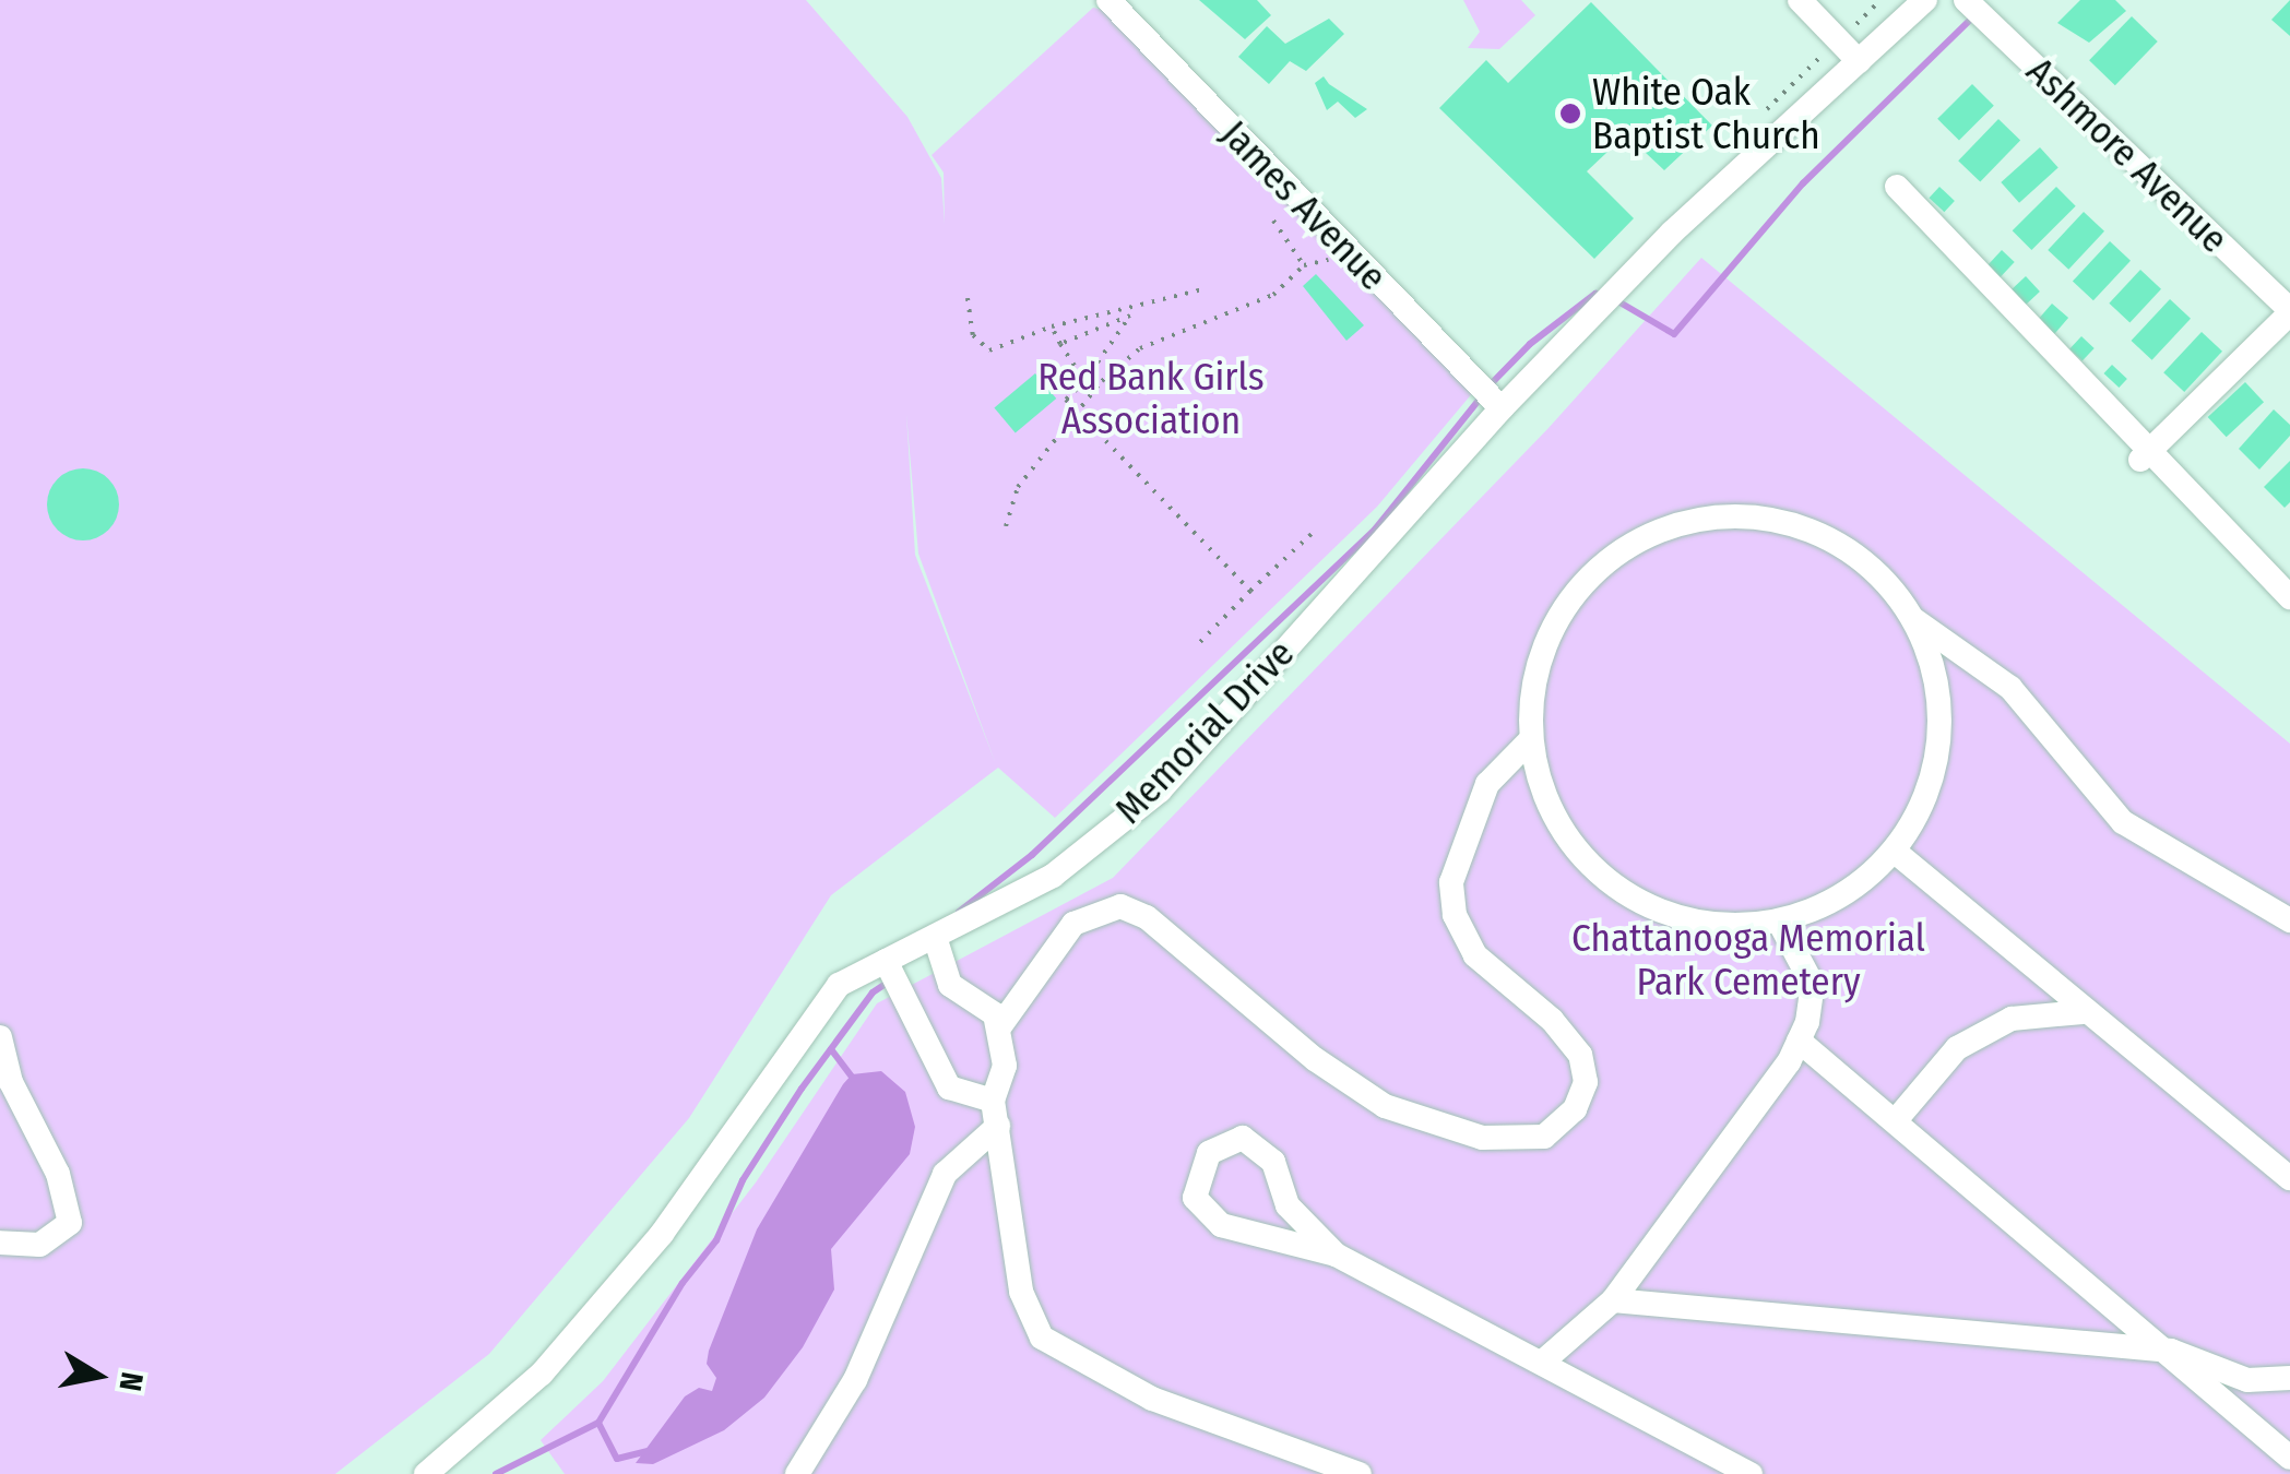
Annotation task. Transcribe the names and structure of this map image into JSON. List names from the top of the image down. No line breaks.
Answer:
{"streets":{"street":["Ashmore Avenue","James Avenue","Memorial Drive"]},"crossings":[["James Avenue","Memorial Drive"]],"parks":["Red Bank Girls Association","Chattanooga Memorial Park Cemetery"],"places":["White Oak Baptist Church"],"north":"right"}
